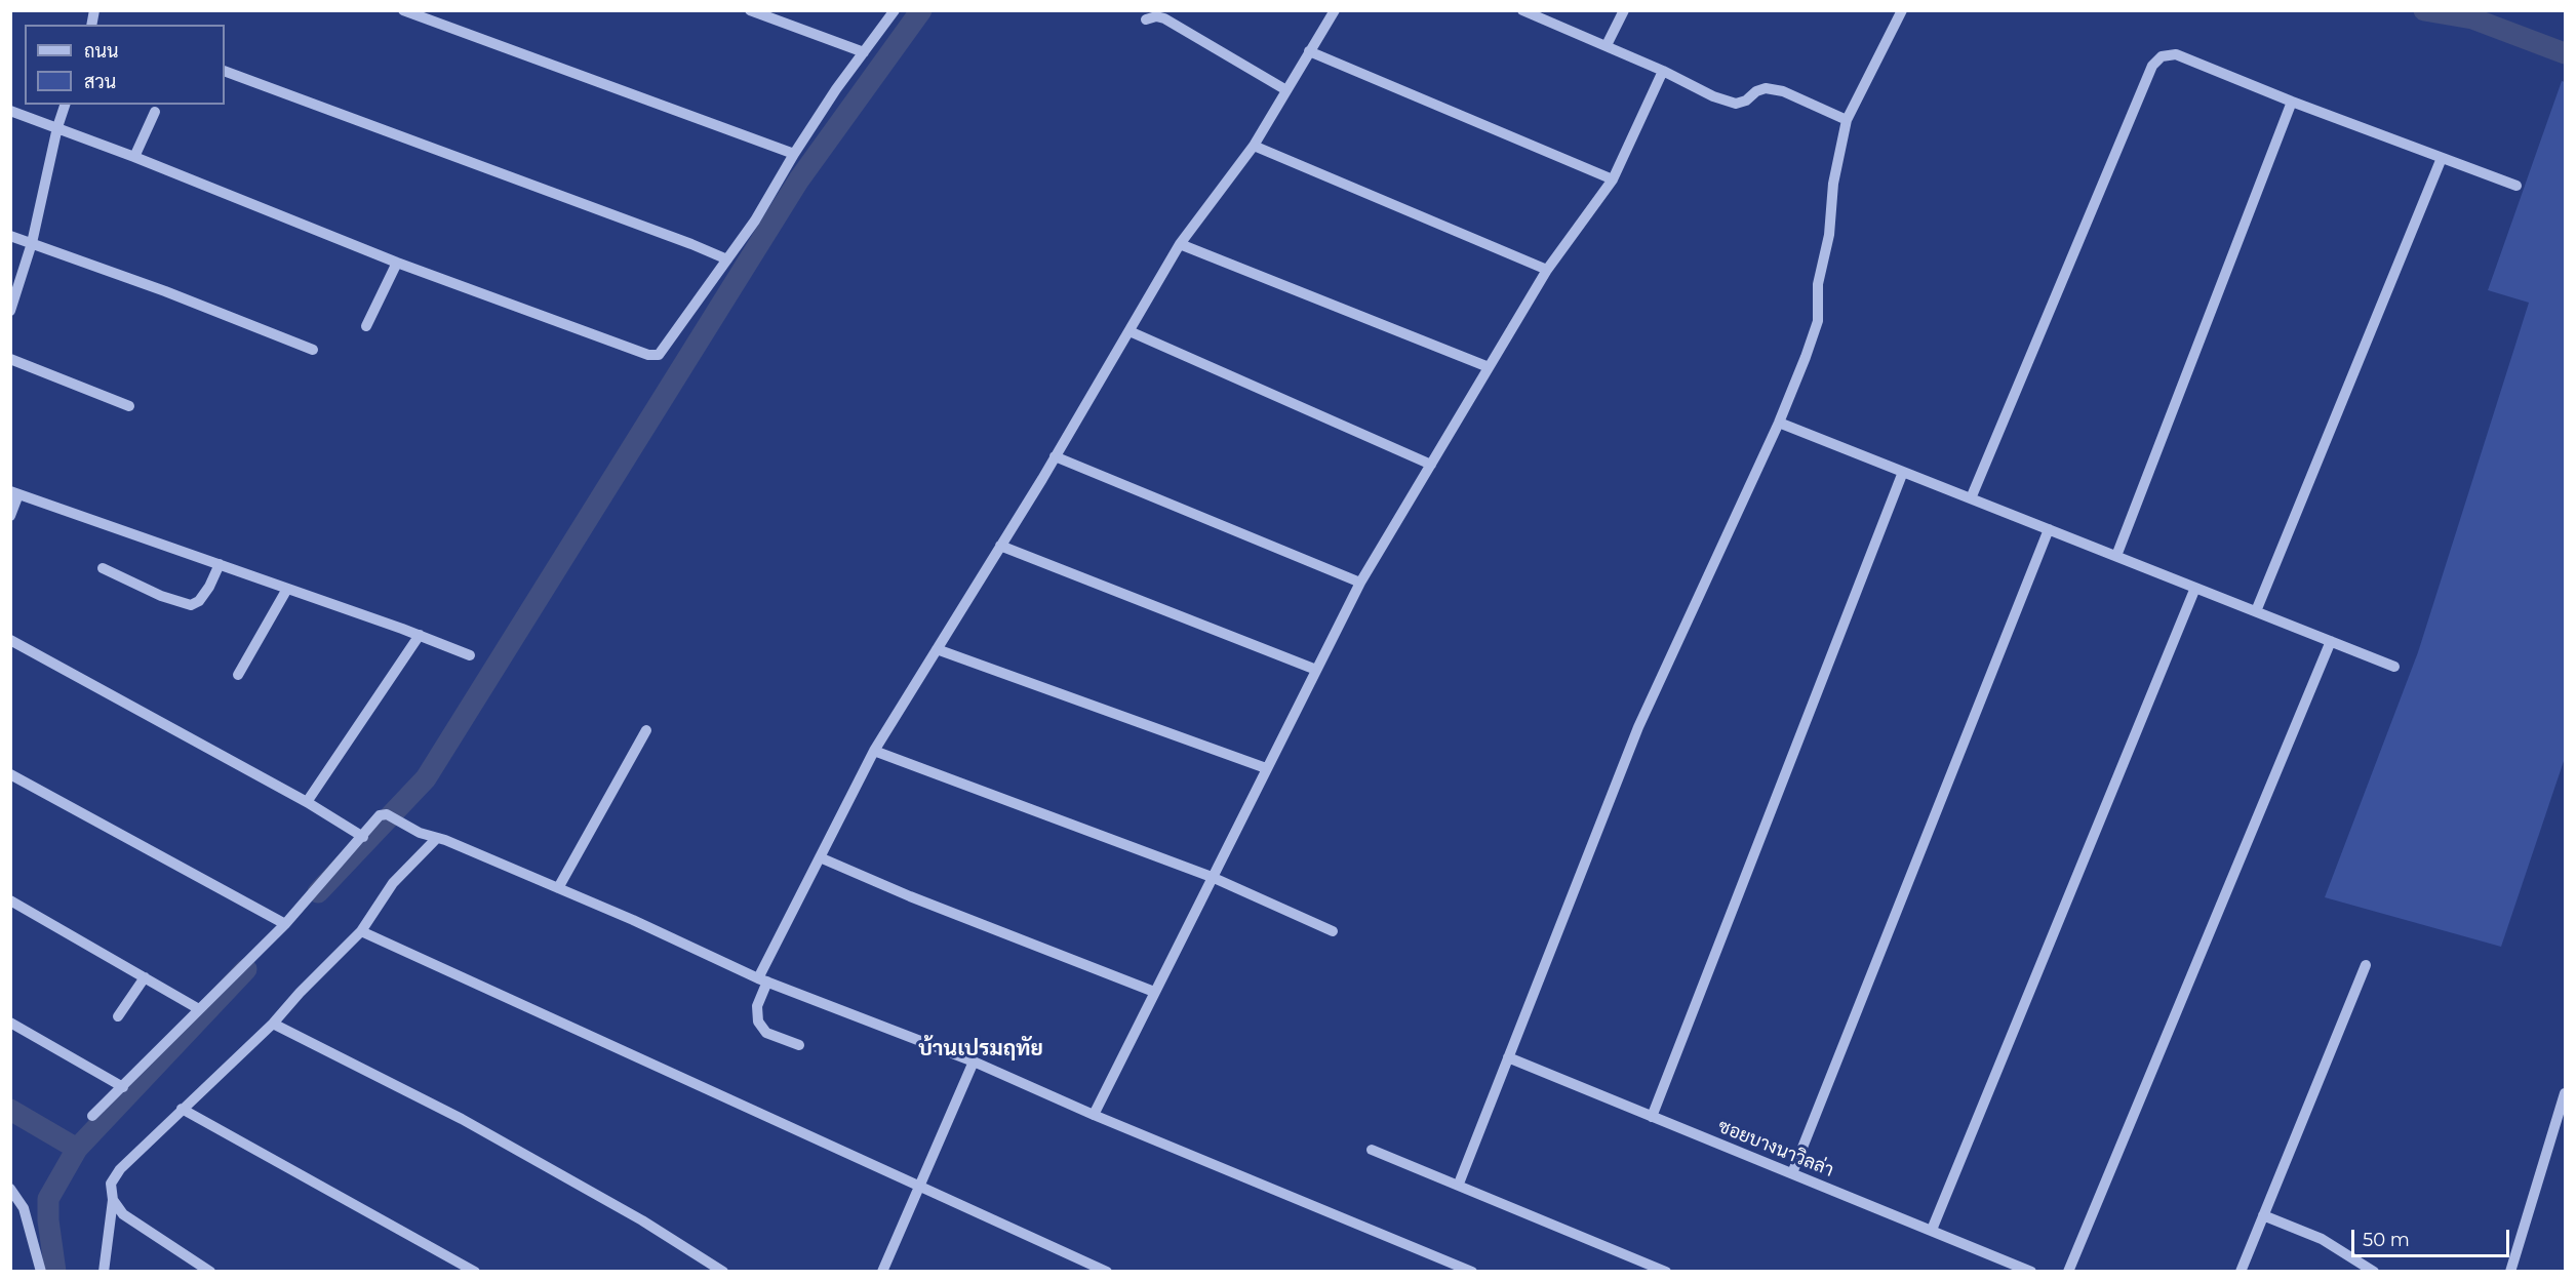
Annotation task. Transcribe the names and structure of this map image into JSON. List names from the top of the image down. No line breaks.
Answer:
{"streets":{"street":["ซอยบางนาวิลล่า"]},"districts":["บ้านเปรมฤทัย"],"legend":["ถนน","สวน"],"scale_bar":"50 m"}
